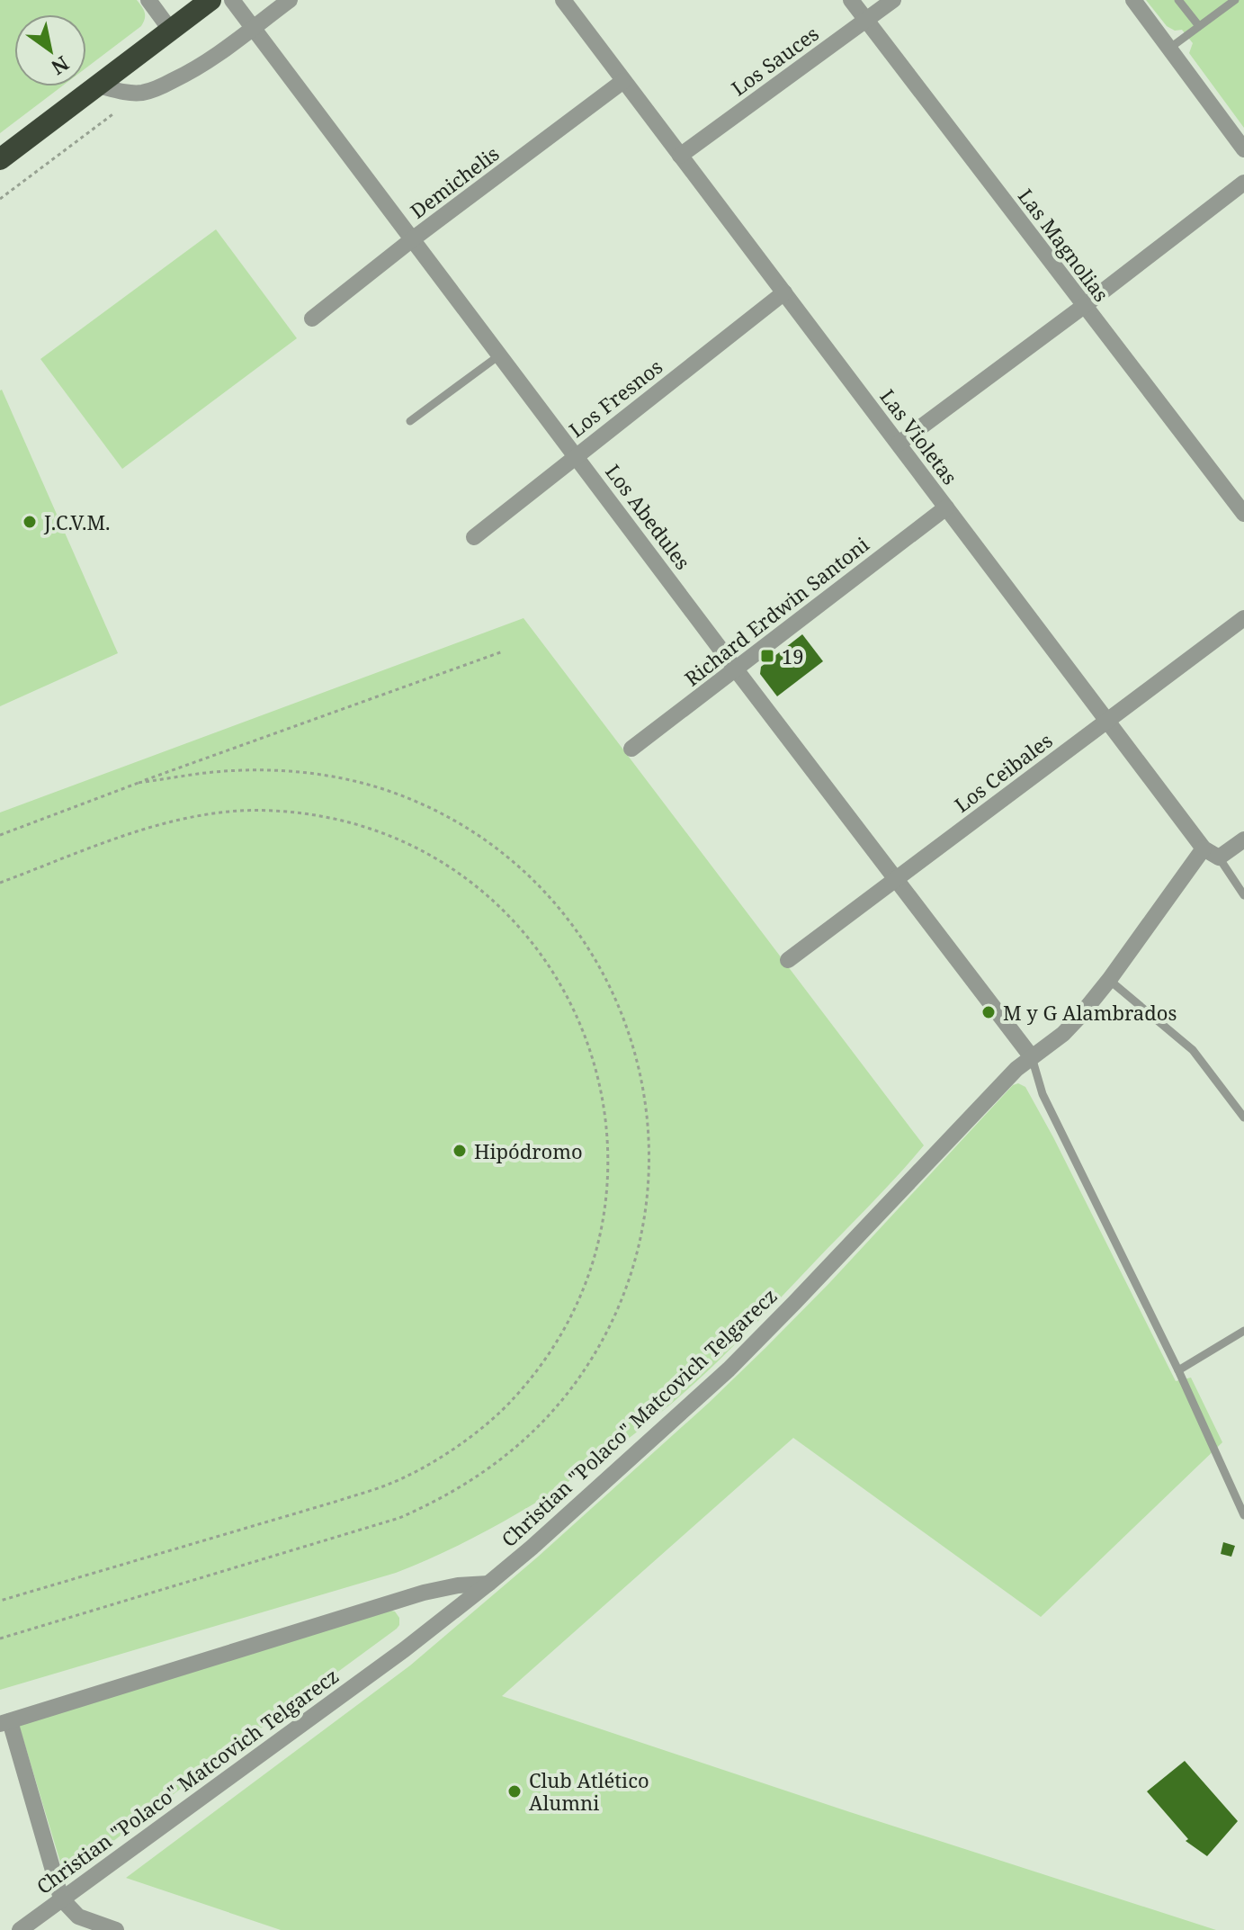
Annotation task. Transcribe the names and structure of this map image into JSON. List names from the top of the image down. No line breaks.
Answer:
{"streets":{"street":["Los Sauces","Demichelis","Las Magnolias","Los Fresnos","Las Violetas","Los Abedules","Richard Erdwin Santoni","Los Ceibales","Christian \"Polaco\" Matcovich Telgarecz"]},"crossings":[["Los Sauces","Las Magnolias"],["Los Sauces","Las Violetas"],["Demichelis","Las Violetas"],["Demichelis","Los Abedules"],["Los Fresnos","Las Violetas"],["Los Fresnos","Los Abedules"],["Las Violetas","Richard Erdwin Santoni"],["Las Violetas","Los Ceibales"],["Las Violetas","Christian \"Polaco\" Matcovich Telgarecz"],["Los Abedules","Richard Erdwin Santoni"],["Los Abedules","Los Ceibales"],["Los Abedules","Christian \"Polaco\" Matcovich Telgarecz"]],"places":{"other":["J.C.V.M.","M y G Alambrados","Hipódromo","Club Atlético Alumni"],"transit":["19"]},"north":"bottom right"}
